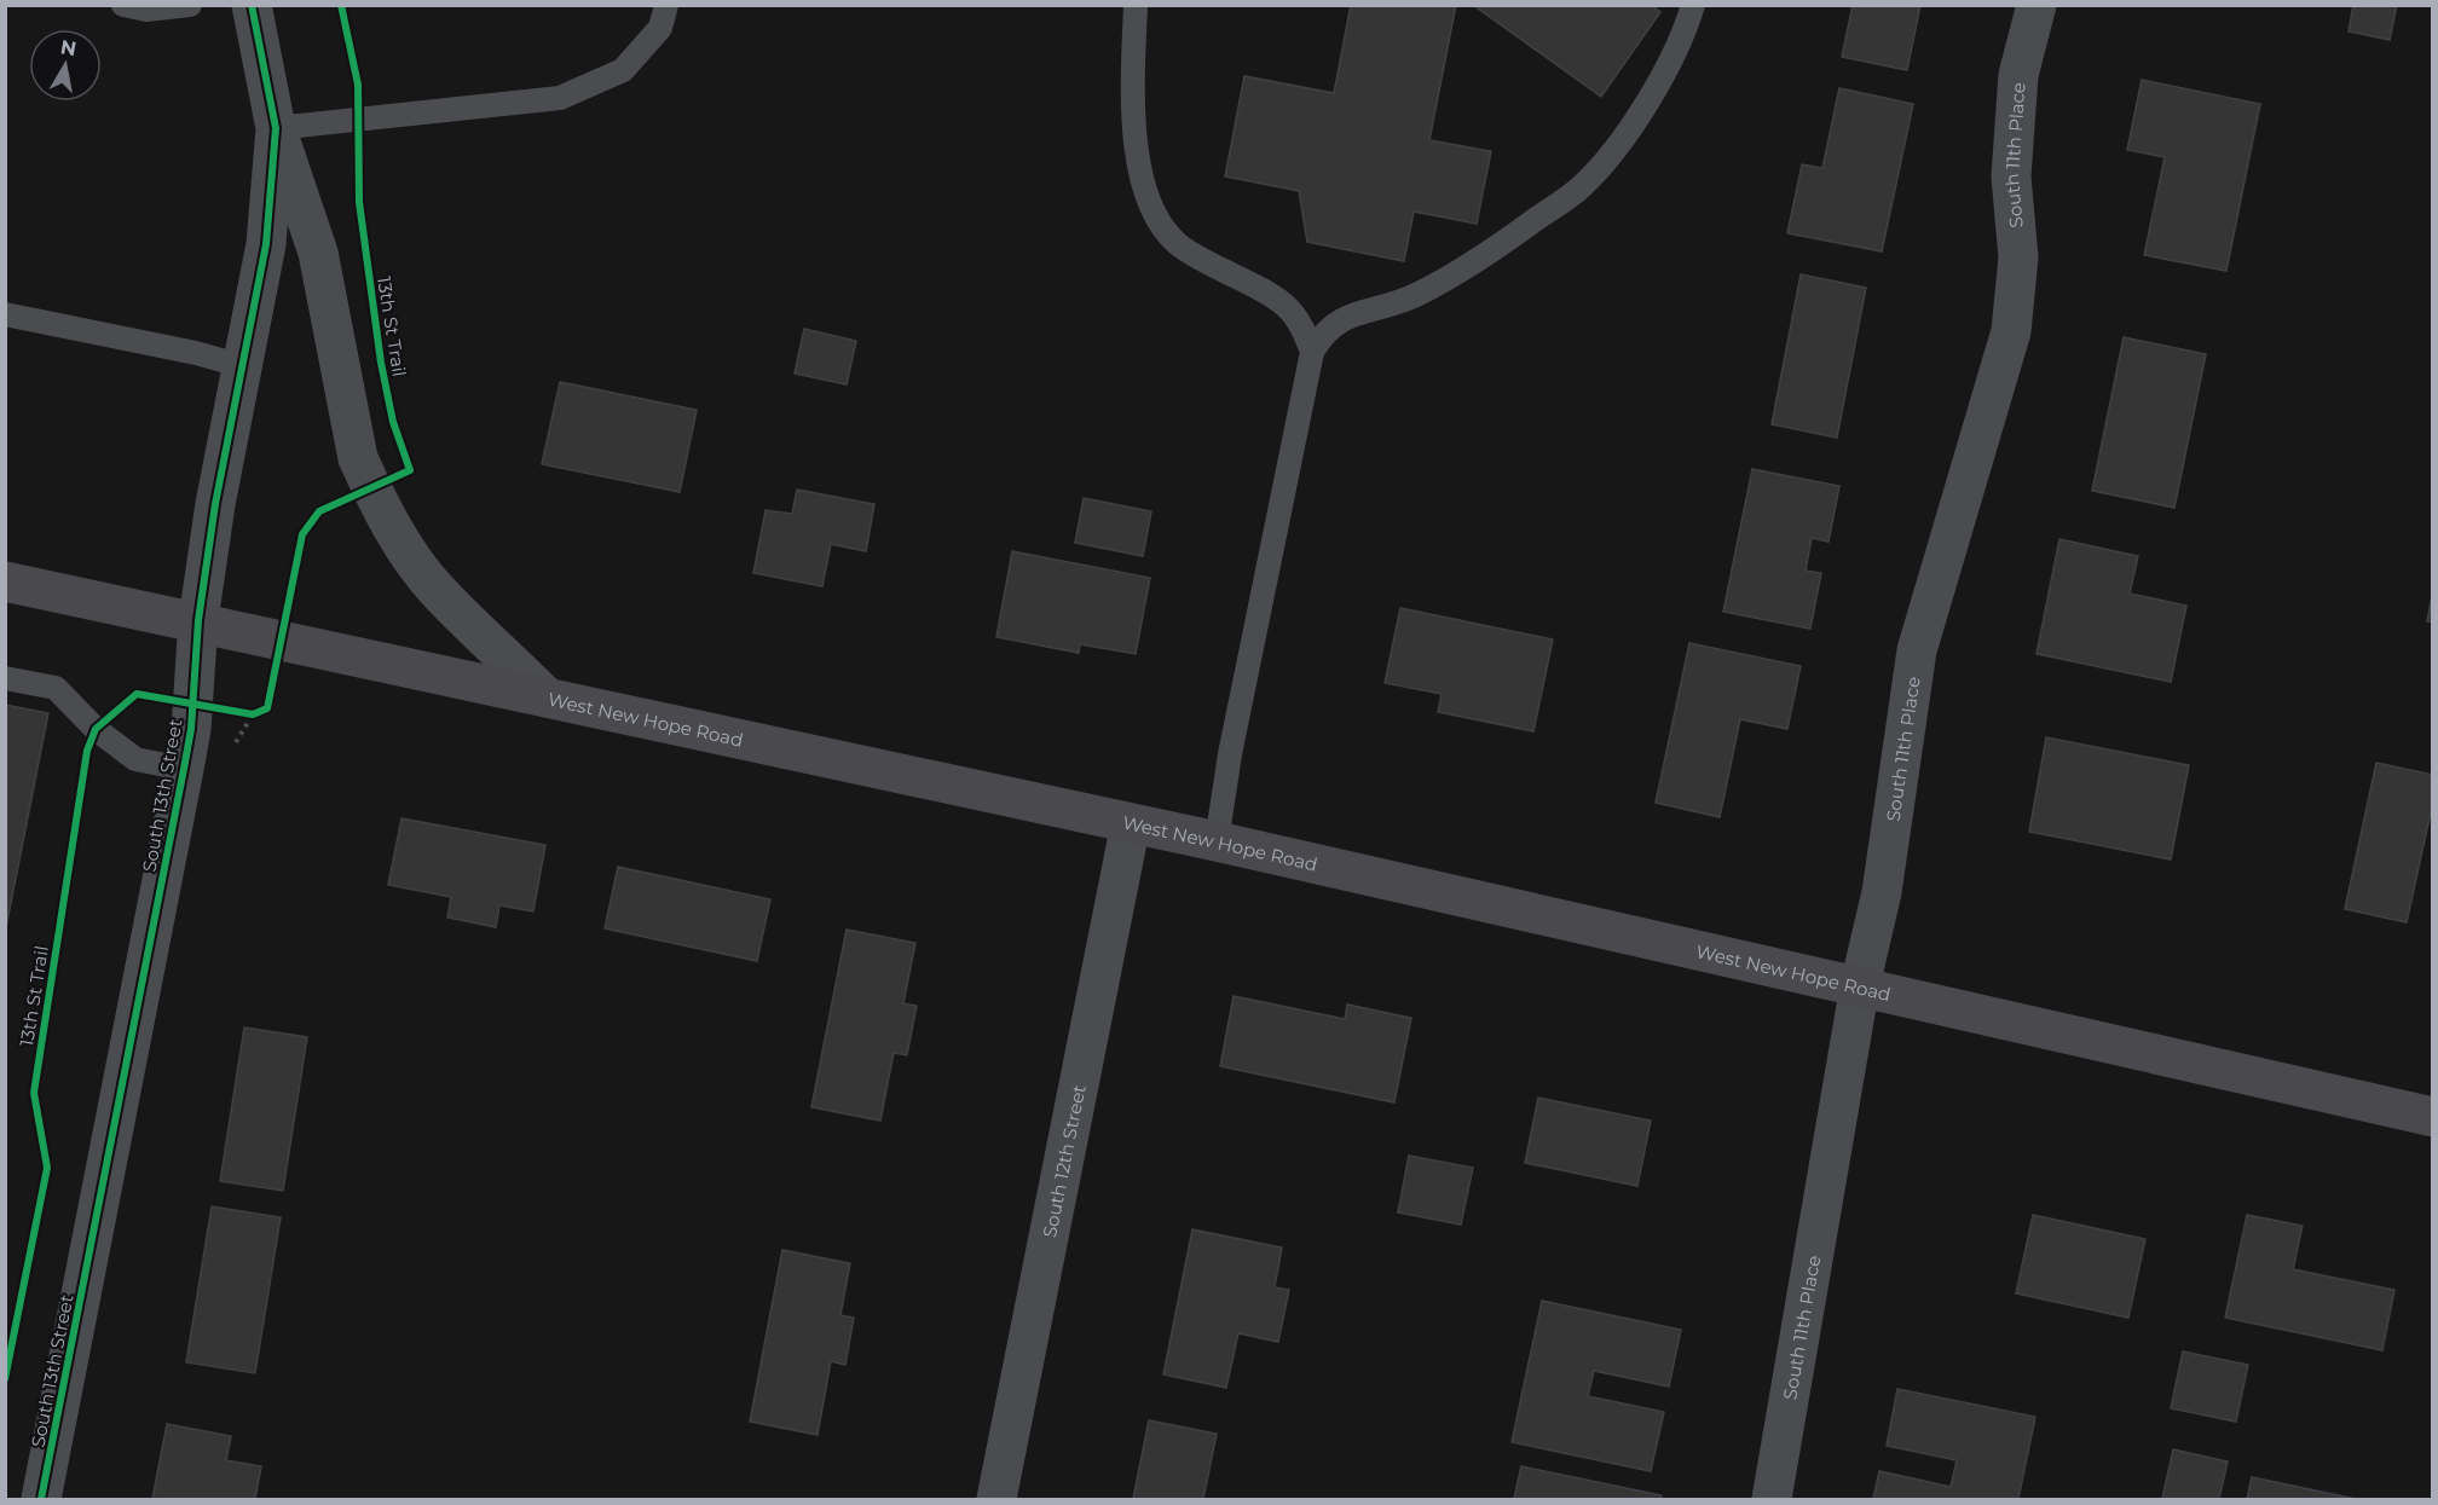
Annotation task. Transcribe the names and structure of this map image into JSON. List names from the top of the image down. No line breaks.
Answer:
{"streets":{"main road":["West New Hope Road"],"street":["South 11th Place","South 13th Street","South 12th Street"],"cycle path":["13th St Trail"]},"crossings":[["South 11th Place","West New Hope Road"],["West New Hope Road","South 13th Street"],["West New Hope Road","South 12th Street"]],"north":"top"}
